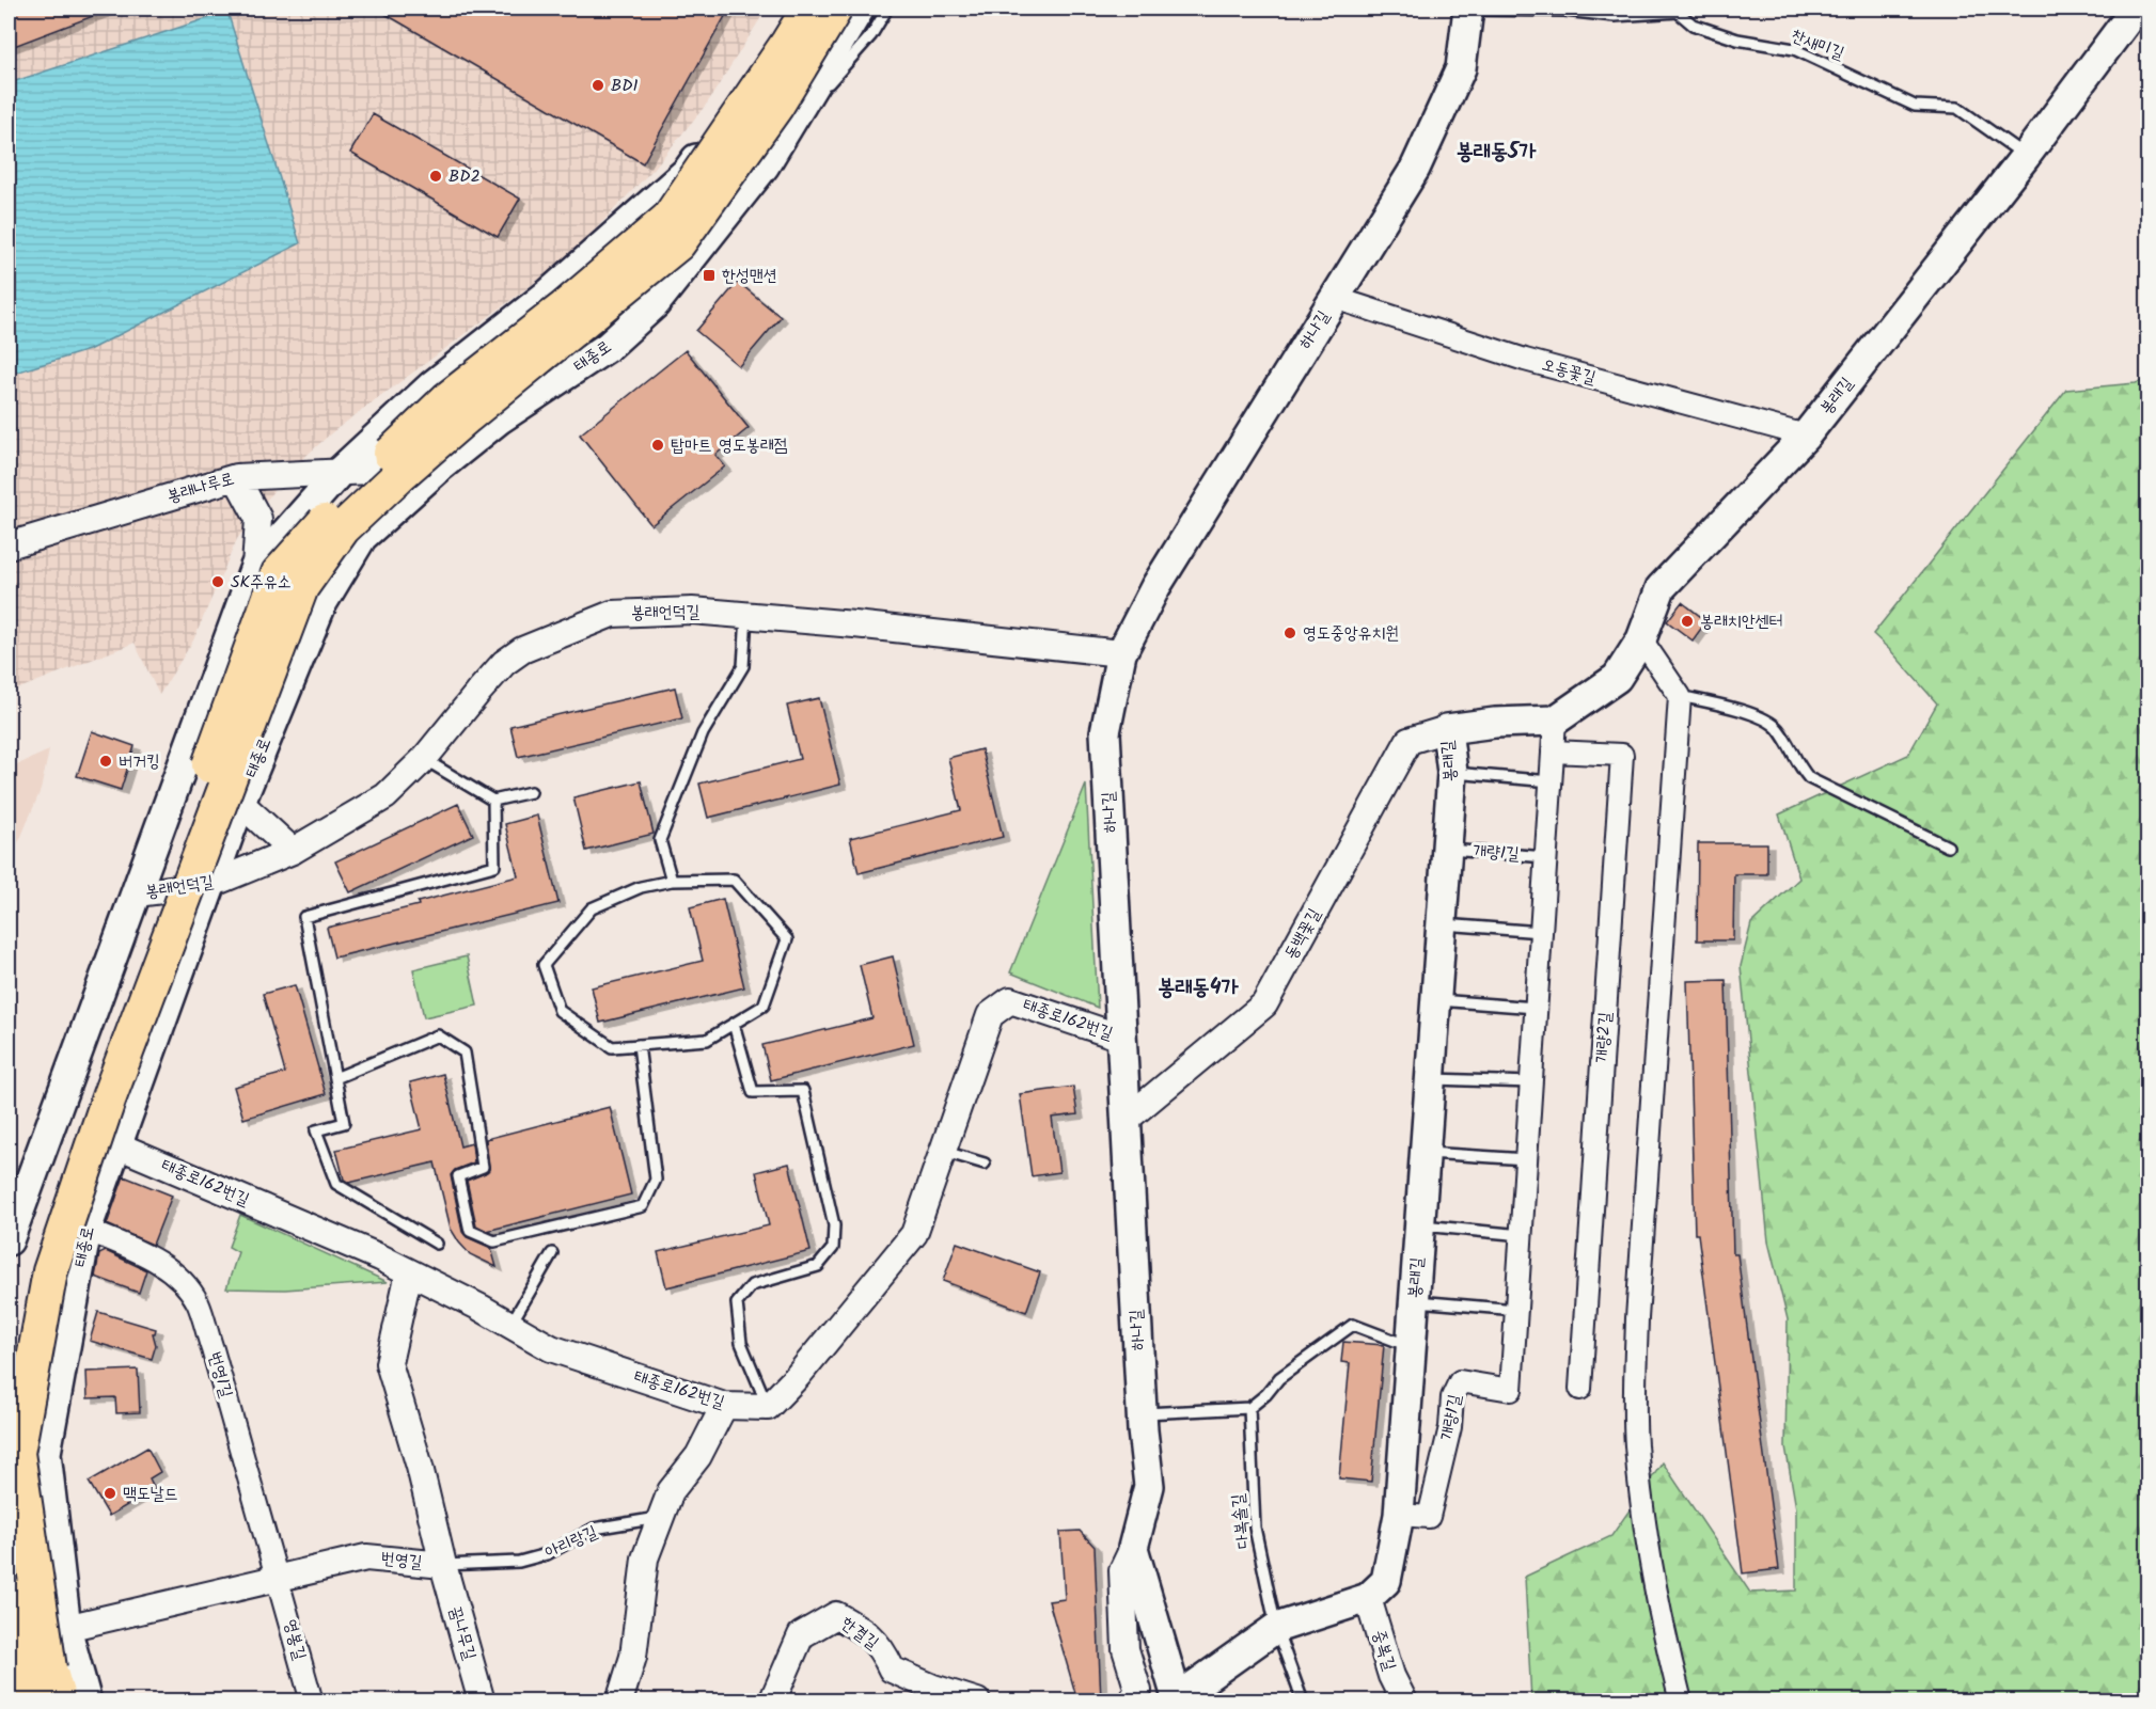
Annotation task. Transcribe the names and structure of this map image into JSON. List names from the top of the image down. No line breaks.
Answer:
{"streets":{"main road":["하나길","태종로","봉래길"],"street":["오동꽃길","봉래나루로","봉래언덕길","개량1길","동백꽃길","태종로162번길","개량2길","번영1길","번영길","꿈나무길","한결길","영봉길","중복길"],"lane":["찬새미길","다복솔길","아리랑길"]},"crossings":[["찬새미길","하나길"],["찬새미길","봉래길"],["하나길","오동꽃길"],["하나길","봉래언덕길"],["하나길","동백꽃길"],["하나길","태종로162번길"],["태종로","봉래나루로"],["태종로","봉래언덕길"],["태종로","태종로162번길"],["태종로","번영1길"],["태종로","번영길"],["오동꽃길","봉래길"],["봉래길","개량1길"],["봉래길","동백꽃길"],["봉래길","중복길"],["개량1길","개량2길"],["태종로162번길","번영길"],["번영1길","번영길"],["번영1길","영봉길"],["아리랑길","번영길"],["아리랑길","꿈나무길"],["번영길","꿈나무길"],["번영길","영봉길"]],"districts":["봉래동5가","봉래동4가"],"places":{"other":["BD1","BD2","탑마트 영도봉래점","SK주유소","봉래치안센터","영도중앙유치원","버거킹","맥도날드"],"transit":["한성맨션"]}}
